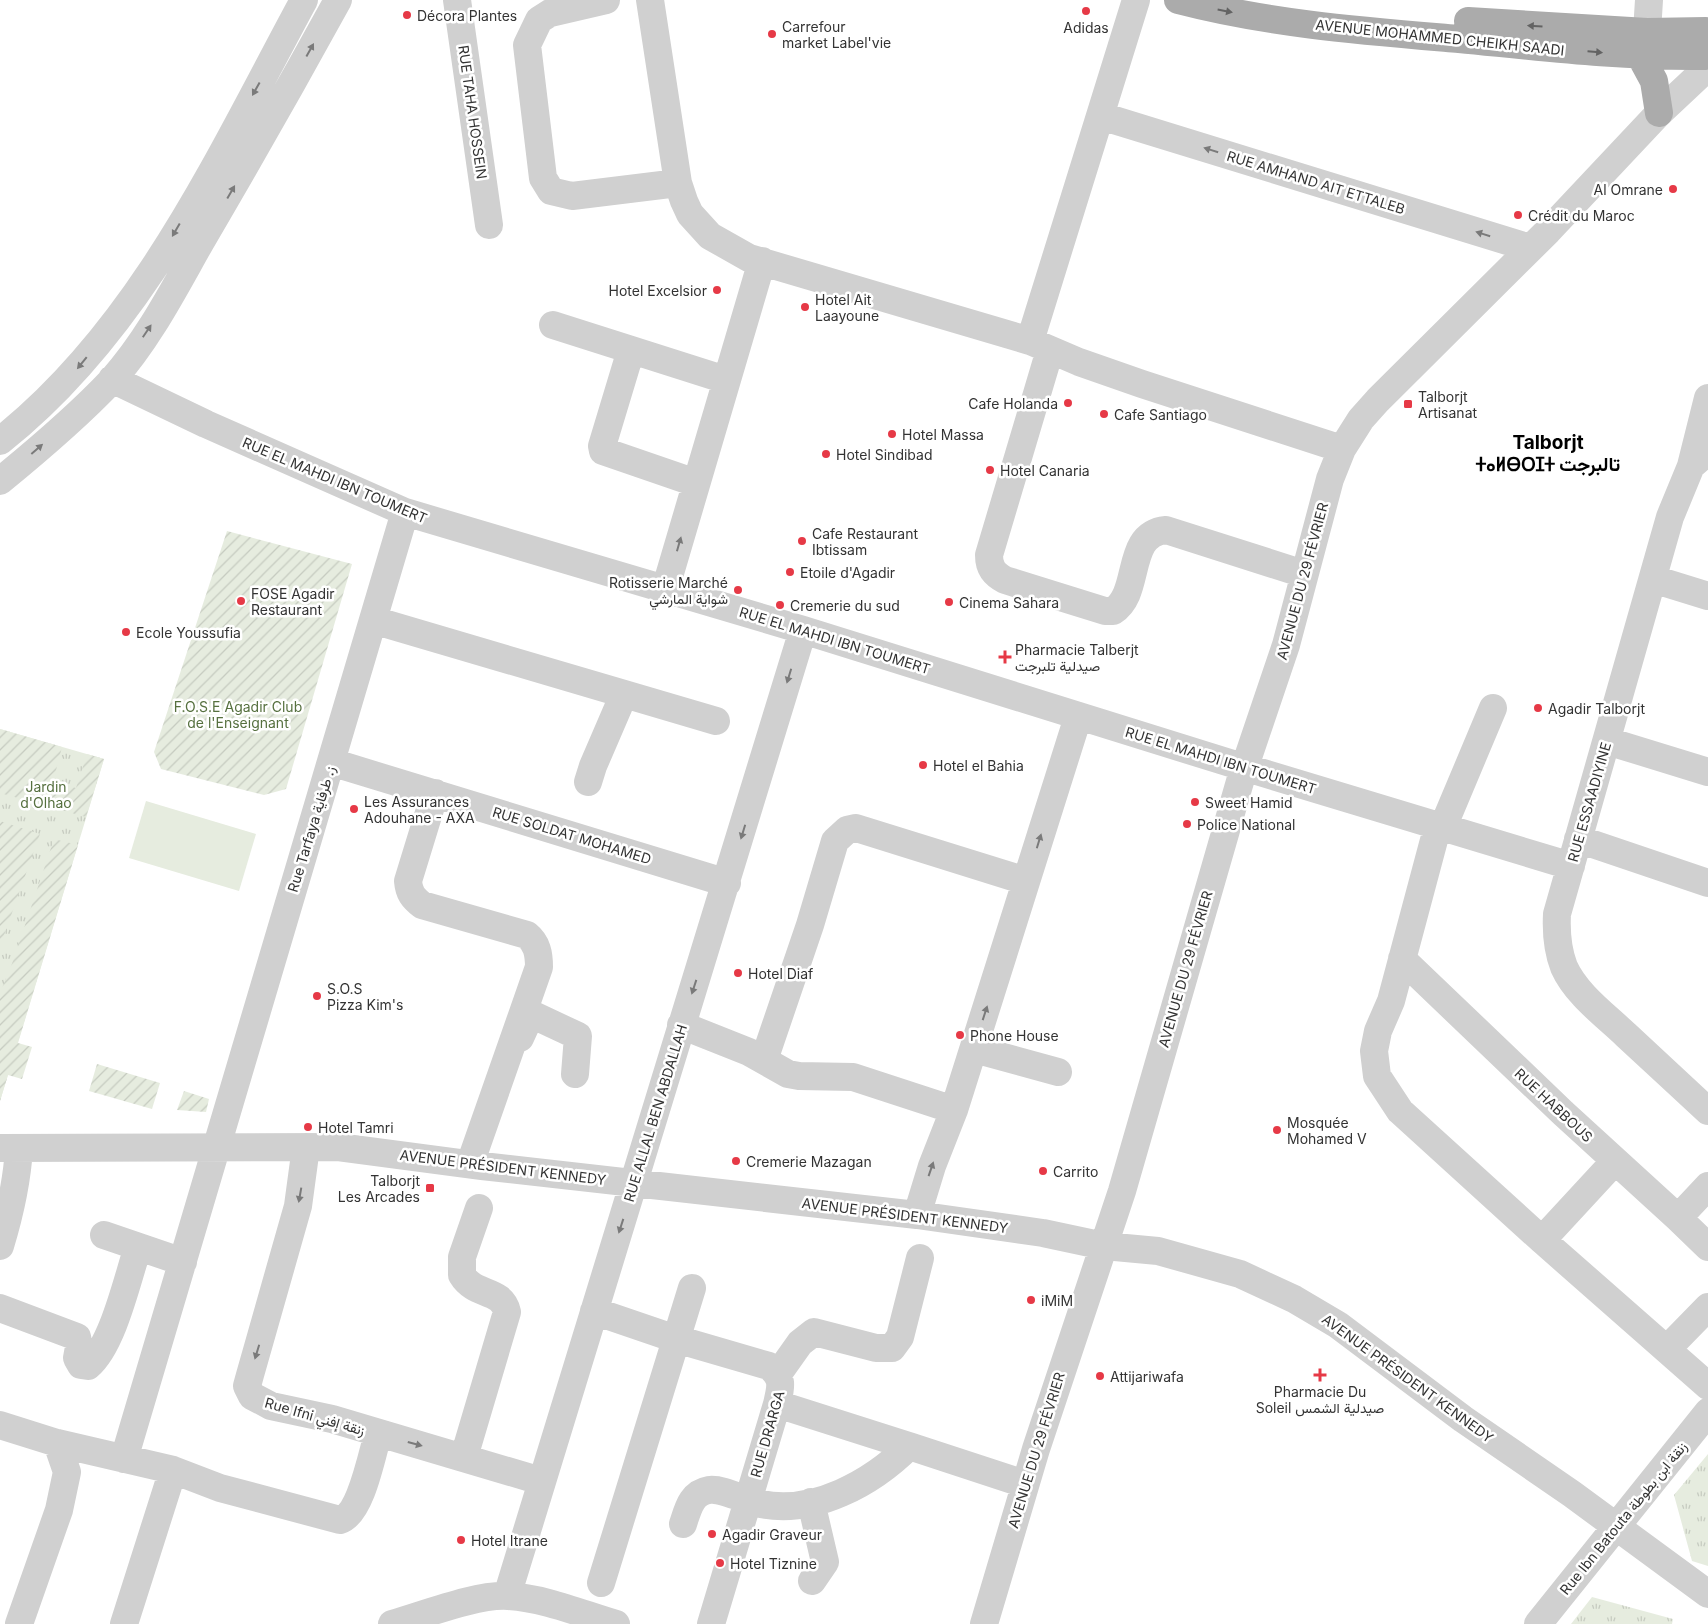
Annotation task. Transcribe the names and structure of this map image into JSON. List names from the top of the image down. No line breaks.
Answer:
{"streets":{"main road":["AVENUE MOHAMMED CHEIKH SAADI"],"street":["RUE TAHA HOSSEIN","RUE AMHAND AIT ETTALEB","RUE EL MAHDI IBN TOUMERT","AVENUE DU 29 FÉVRIER","RUE ESSAADIYINE","Rue Tarfaya ز. طرفاية","RUE SOLDAT MOHAMED","RUE HABBOUS","RUE ALLAL BEN ABDALLAH","AVENUE PRÉSIDENT KENNEDY","Rue Ifni زنقة إفني","RUE DRARGA","Rue Ibn Batouta زنقة ابن بطوطة"]},"crossings":[["AVENUE MOHAMMED CHEIKH SAADI","AVENUE DU 29 FÉVRIER"],["RUE AMHAND AIT ETTALEB","AVENUE DU 29 FÉVRIER"],["RUE EL MAHDI IBN TOUMERT","AVENUE DU 29 FÉVRIER"],["RUE EL MAHDI IBN TOUMERT","RUE ESSAADIYINE"],["RUE EL MAHDI IBN TOUMERT","Rue Tarfaya ز. طرفاية"],["RUE EL MAHDI IBN TOUMERT","RUE ALLAL BEN ABDALLAH"],["AVENUE DU 29 FÉVRIER","AVENUE PRÉSIDENT KENNEDY"],["Rue Tarfaya ز. طرفاية","RUE SOLDAT MOHAMED"],["Rue Tarfaya ز. طرفاية","AVENUE PRÉSIDENT KENNEDY"],["RUE SOLDAT MOHAMED","RUE ALLAL BEN ABDALLAH"],["RUE ALLAL BEN ABDALLAH","AVENUE PRÉSIDENT KENNEDY"],["RUE ALLAL BEN ABDALLAH","Rue Ifni زنقة إفني"],["RUE ALLAL BEN ABDALLAH","RUE DRARGA"],["AVENUE PRÉSIDENT KENNEDY","Rue Ifni زنقة إفني"],["AVENUE PRÉSIDENT KENNEDY","Rue Ibn Batouta زنقة ابن بطوطة"]],"one_way":["RUE ALLAL BEN ABDALLAH"],"districts":["Talborjt ⵜⴰⵍⴱⵔⵊⵜ تالبرجت"],"parks":["F.O.S.E Agadir Club de l'Enseignant","Jardin d'Olhao"],"places":{"other":["Adidas","Décora Plantes","Carrefour market Label'vie","Al Omrane","Crédit du Maroc","Hotel Excelsior","Hotel Ait Laayoune","Cafe Holanda","Cafe Santiago","Hotel Massa","Hotel Sindibad","Hotel Canaria","Cafe Restaurant Ibtissam","Etoile d'Agadir","Rotisserie Marché شواية المارشي","FOSE Agadir Restaurant","Cinema Sahara","Cremerie du sud","Ecole Youssufia","Agadir Talborjt","Hotel el Bahia","Sweet Hamid","Les Assurances Adouhane - AXA","Police National","Hotel Diaf","S.O.S Pizza Kim's","Phone House","Hotel Tamri","Mosquée Mohamed V","Cremerie Mazagan","Carrito","iMiM","Attijariwafa","Agadir Graveur","Hotel Itrane","Hotel Tiznine"],"transit":["Talborjt Artisanat","Talborjt Les Arcades"],"health":["Pharmacie Talberjt صيدلية تلبرجت","Pharmacie Du Soleil صيدلية الشمس"]}}
